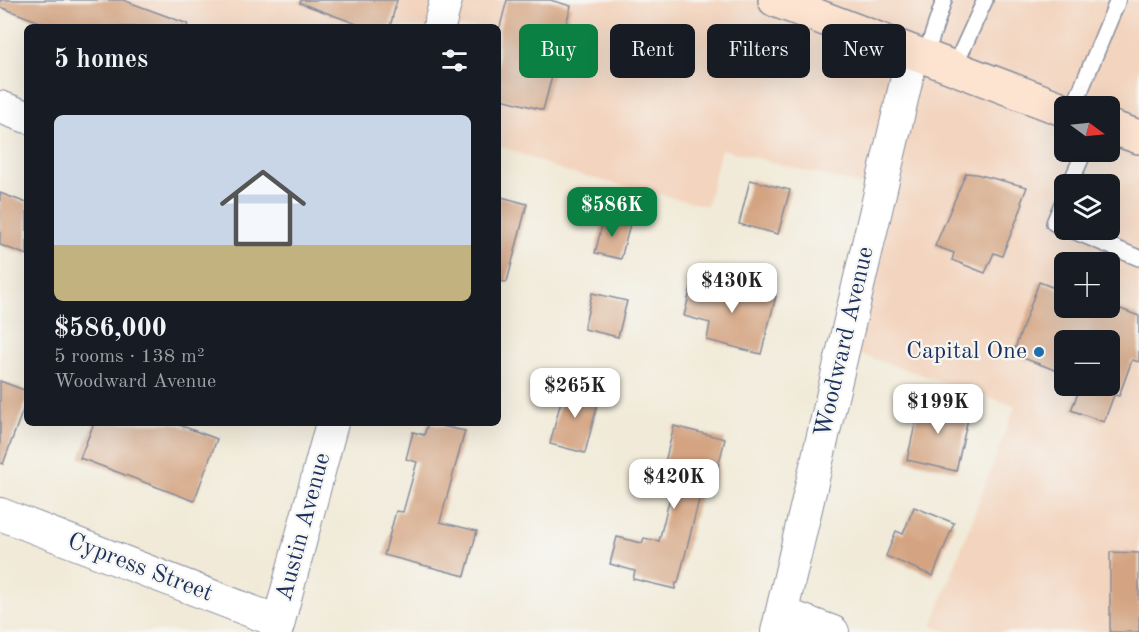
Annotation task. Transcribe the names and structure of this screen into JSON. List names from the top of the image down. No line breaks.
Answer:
{"streets":{"street":["Woodward Avenue","Austin Avenue","Cypress Street"]},"crossings":[["Austin Avenue","Cypress Street"]],"places":["Capital One"],"north":"right","page":{"chip":["Buy","Rent","Filters","New"],"heading":"5 homes","map_buttons":["+","−"],"list":[{"name":"$586,000","note":"5 rooms · 138 m² · Woodward Avenue"}],"price":["$586K","$430K","$265K","$199K","$420K"]}}
